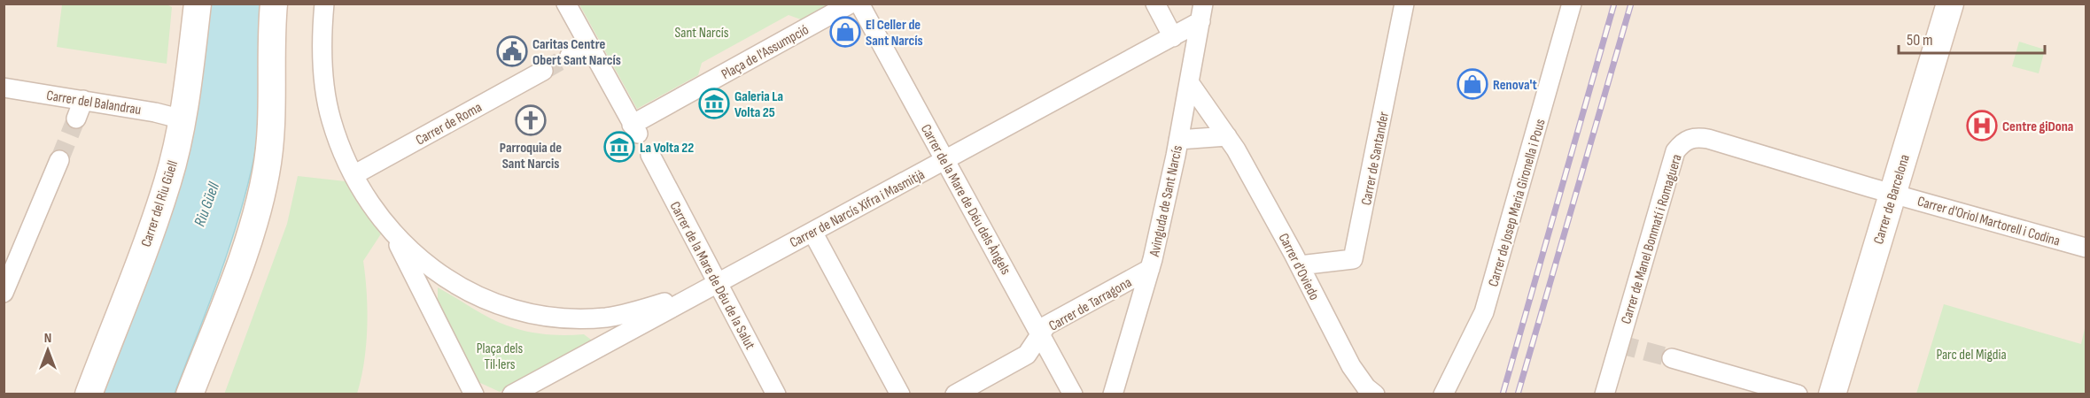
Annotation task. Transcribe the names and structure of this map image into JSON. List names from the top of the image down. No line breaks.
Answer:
{"streets":{"street":["Plaça de l'Assumpció","Carrer del Balandrau","Carrer de Roma","Carrer de Santander","Carrer de la Mare de Déu dels Àngels","Carrer de Barcelona","Avinguda de Sant Narcís","Carrer de Josep Maria Gironella i Pous","Carrer del Riu Güell","Carrer de Narcís Xifra i Masmitjà","Carrer d'Oriol Martorell i Codina","Carrer de Manel Bonmatí i Romaguera","Carrer d'Oviedo","Carrer de la Mare de Déu de la Salut","Carrer de Tarragona"]},"crossings":[["Carrer del Balandrau","Carrer del Riu Güell"],["Carrer de Santander","Carrer d'Oviedo"],["Carrer de la Mare de Déu dels Àngels","Carrer de Narcís Xifra i Masmitjà"],["Carrer de la Mare de Déu dels Àngels","Carrer de Tarragona"],["Carrer de Barcelona","Carrer d'Oriol Martorell i Codina"],["Carrer de Barcelona","Carrer de Manel Bonmatí i Romaguera"],["Avinguda de Sant Narcís","Carrer de Narcís Xifra i Masmitjà"],["Avinguda de Sant Narcís","Carrer d'Oviedo"],["Avinguda de Sant Narcís","Carrer de Tarragona"],["Carrer de Narcís Xifra i Masmitjà","Carrer de la Mare de Déu de la Salut"],["Carrer d'Oriol Martorell i Codina","Carrer de Manel Bonmatí i Romaguera"]],"water":["Riu Güell"],"parks":["Sant Narcís","Plaça dels Til·lers","Parc del Migdia"],"places":{"shop":["El Celler de Sant Narcís","Renova't"],"public building":["Caritas Centre Obert Sant Narcís"],"museum":["Galeria La Volta 25","La Volta 22"],"church":["Parroquia de Sant Narcis"],"hospital":["Centre giDona"]},"scale_bar":"50 m","north":"top"}
